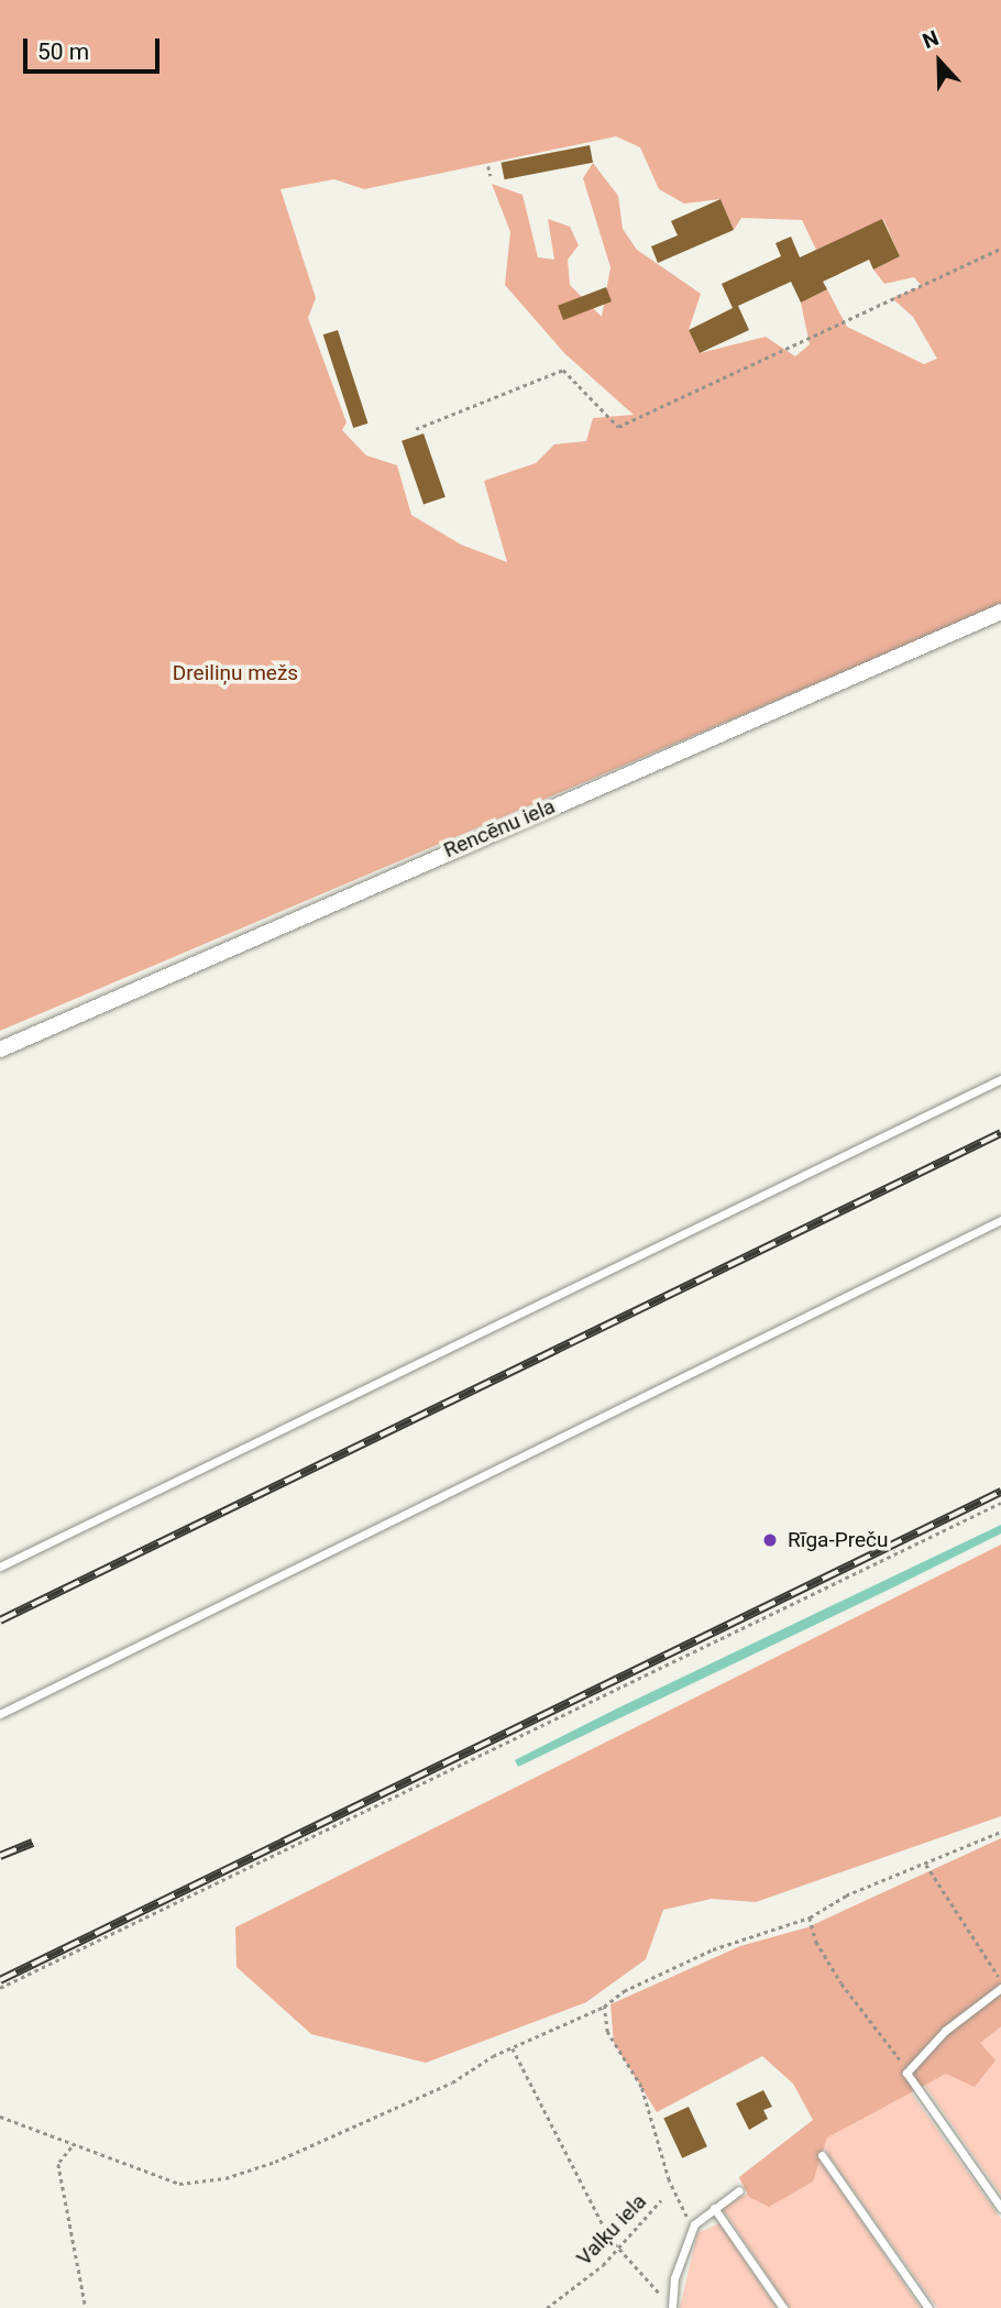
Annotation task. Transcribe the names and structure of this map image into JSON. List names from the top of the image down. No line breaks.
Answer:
{"streets":{"street":["Rencēnu iela"],"path":["Valķu iela"]},"parks":["Dreiliņu mežs"],"places":["Rīga-Preču"],"scale_bar":"50 m","north":"top"}
